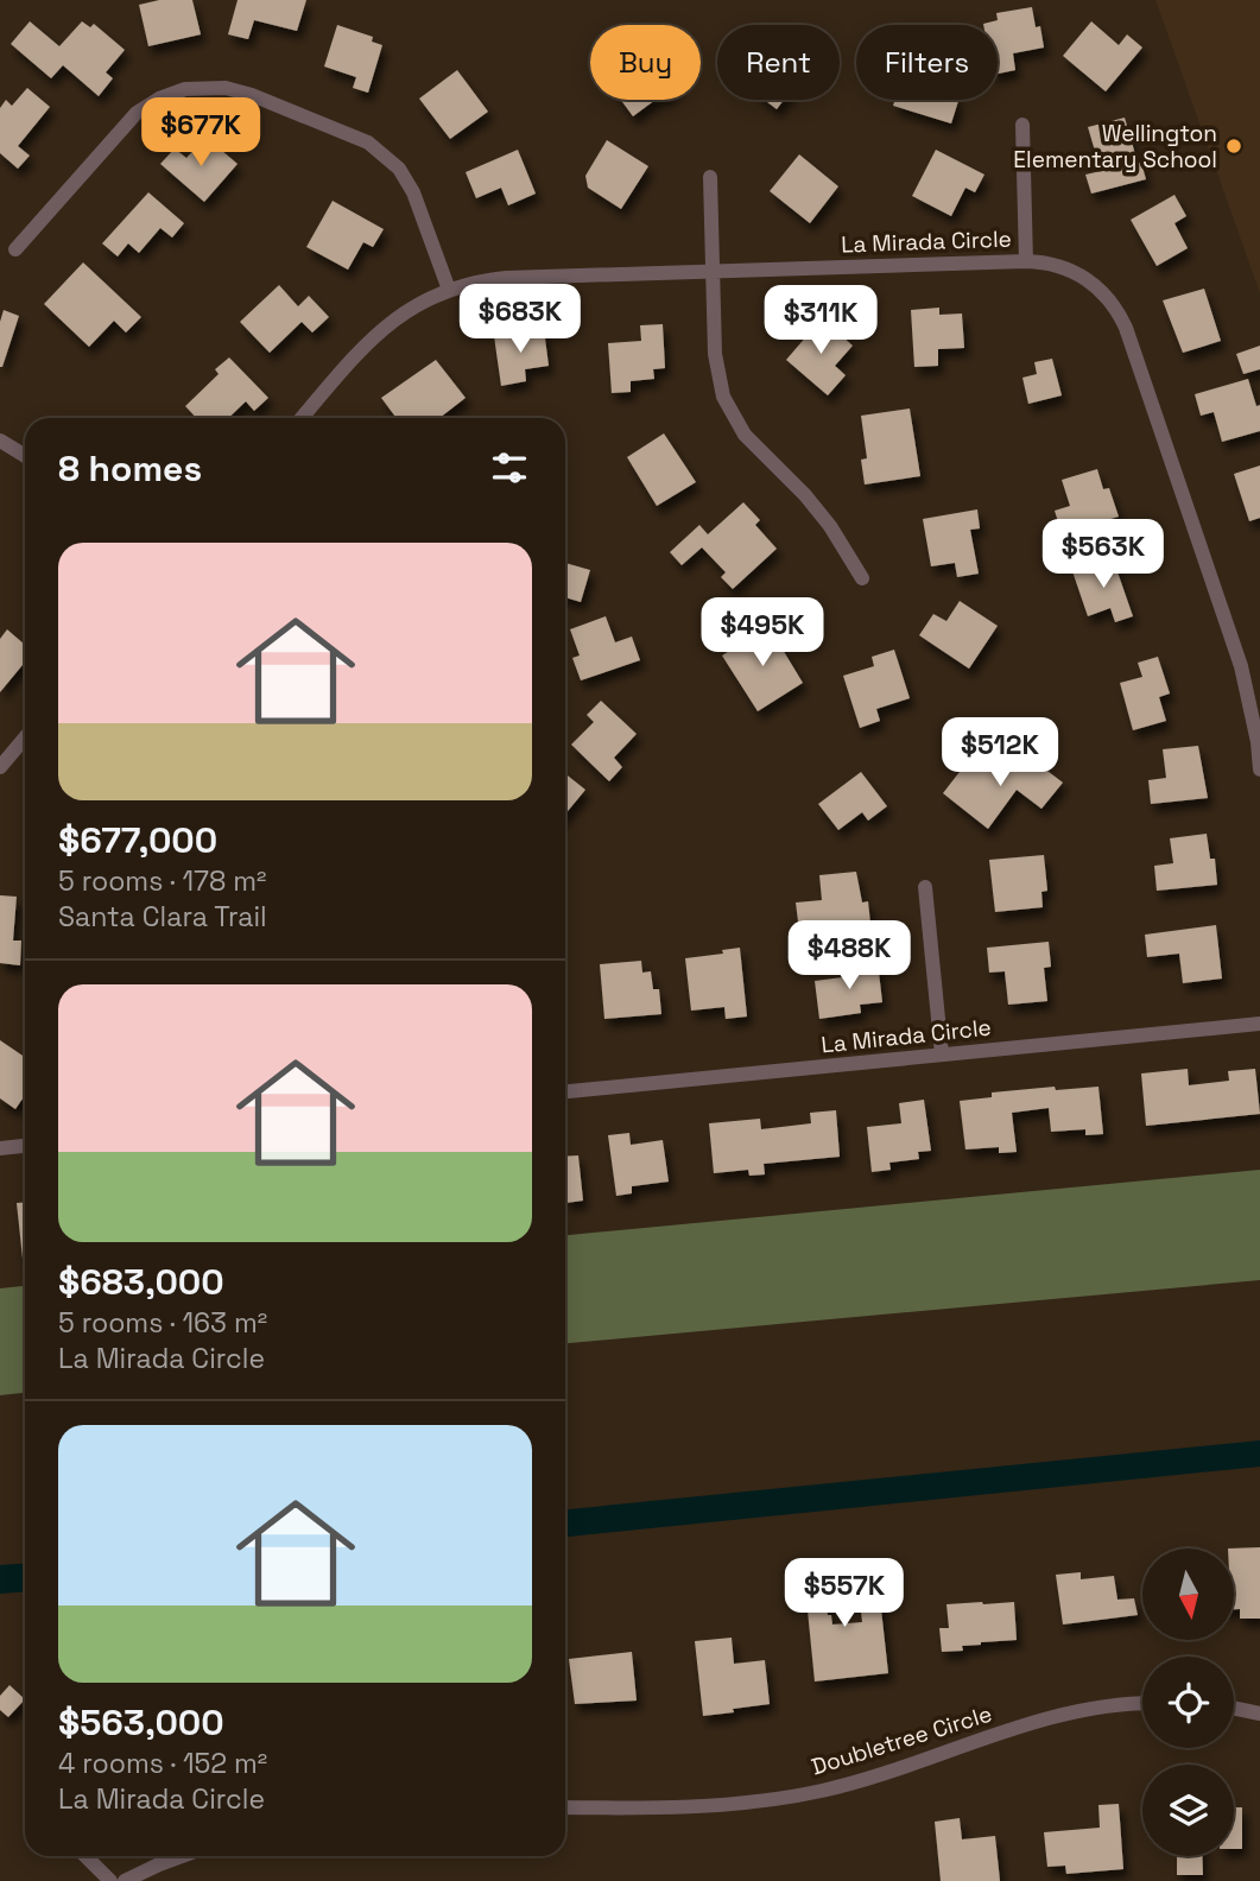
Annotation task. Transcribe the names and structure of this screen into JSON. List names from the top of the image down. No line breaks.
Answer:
{"streets":{"street":["La Mirada Circle","Doubletree Circle"]},"places":["Wellington Elementary School"],"north":"bottom","page":{"chip":["Buy","Rent","Filters"],"price":["$677K","$683K","$311K","$563K","$495K","$512K","$488K","$557K"],"heading":"8 homes","list":[{"name":"$677,000","note":"5 rooms · 178 m² · Santa Clara Trail"},{"name":"$683,000","note":"5 rooms · 163 m² · La Mirada Circle"},{"name":"$563,000","note":"4 rooms · 152 m² · La Mirada Circle"}]}}
